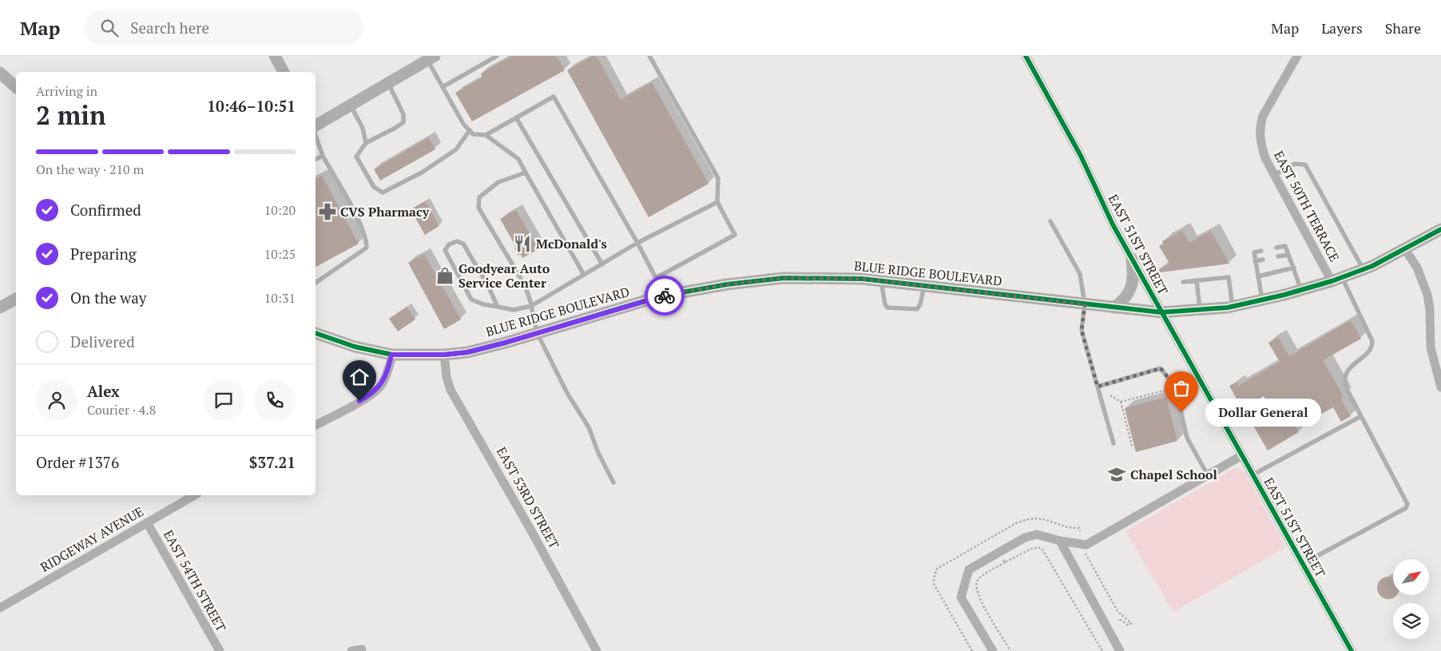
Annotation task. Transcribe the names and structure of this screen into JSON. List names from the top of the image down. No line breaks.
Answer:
{"streets":{"street":["EAST 50TH TERRACE","EAST 51ST STREET","BLUE RIDGE BOULEVARD","EAST 53RD STREET","RIDGEWAY AVENUE","EAST 54TH STREET"]},"crossings":[["EAST 50TH TERRACE","BLUE RIDGE BOULEVARD"],["EAST 51ST STREET","BLUE RIDGE BOULEVARD"],["BLUE RIDGE BOULEVARD","EAST 53RD STREET"],["RIDGEWAY AVENUE","EAST 54TH STREET"]],"places":{"pharmacy":["CVS Pharmacy"],"restaurant":["McDonald's"],"shop":["Goodyear Auto Service Center"],"other":["Dollar General"],"school or university":["Chapel School"]},"north":"top right","page":{"header":"Map","search":"Search here","nav":["Map","Layers","Share"],"heading":["2 min","Arriving in","10:46–10:51"],"panel":["Alex","Courier · 4.8","Order #1376","$37.21"],"bar":"On the way · 210 m","list":[["Confirmed","10:20"],["Preparing","10:25"],["On the way","10:31"],"Delivered"],"bubble":"Dollar General"}}
